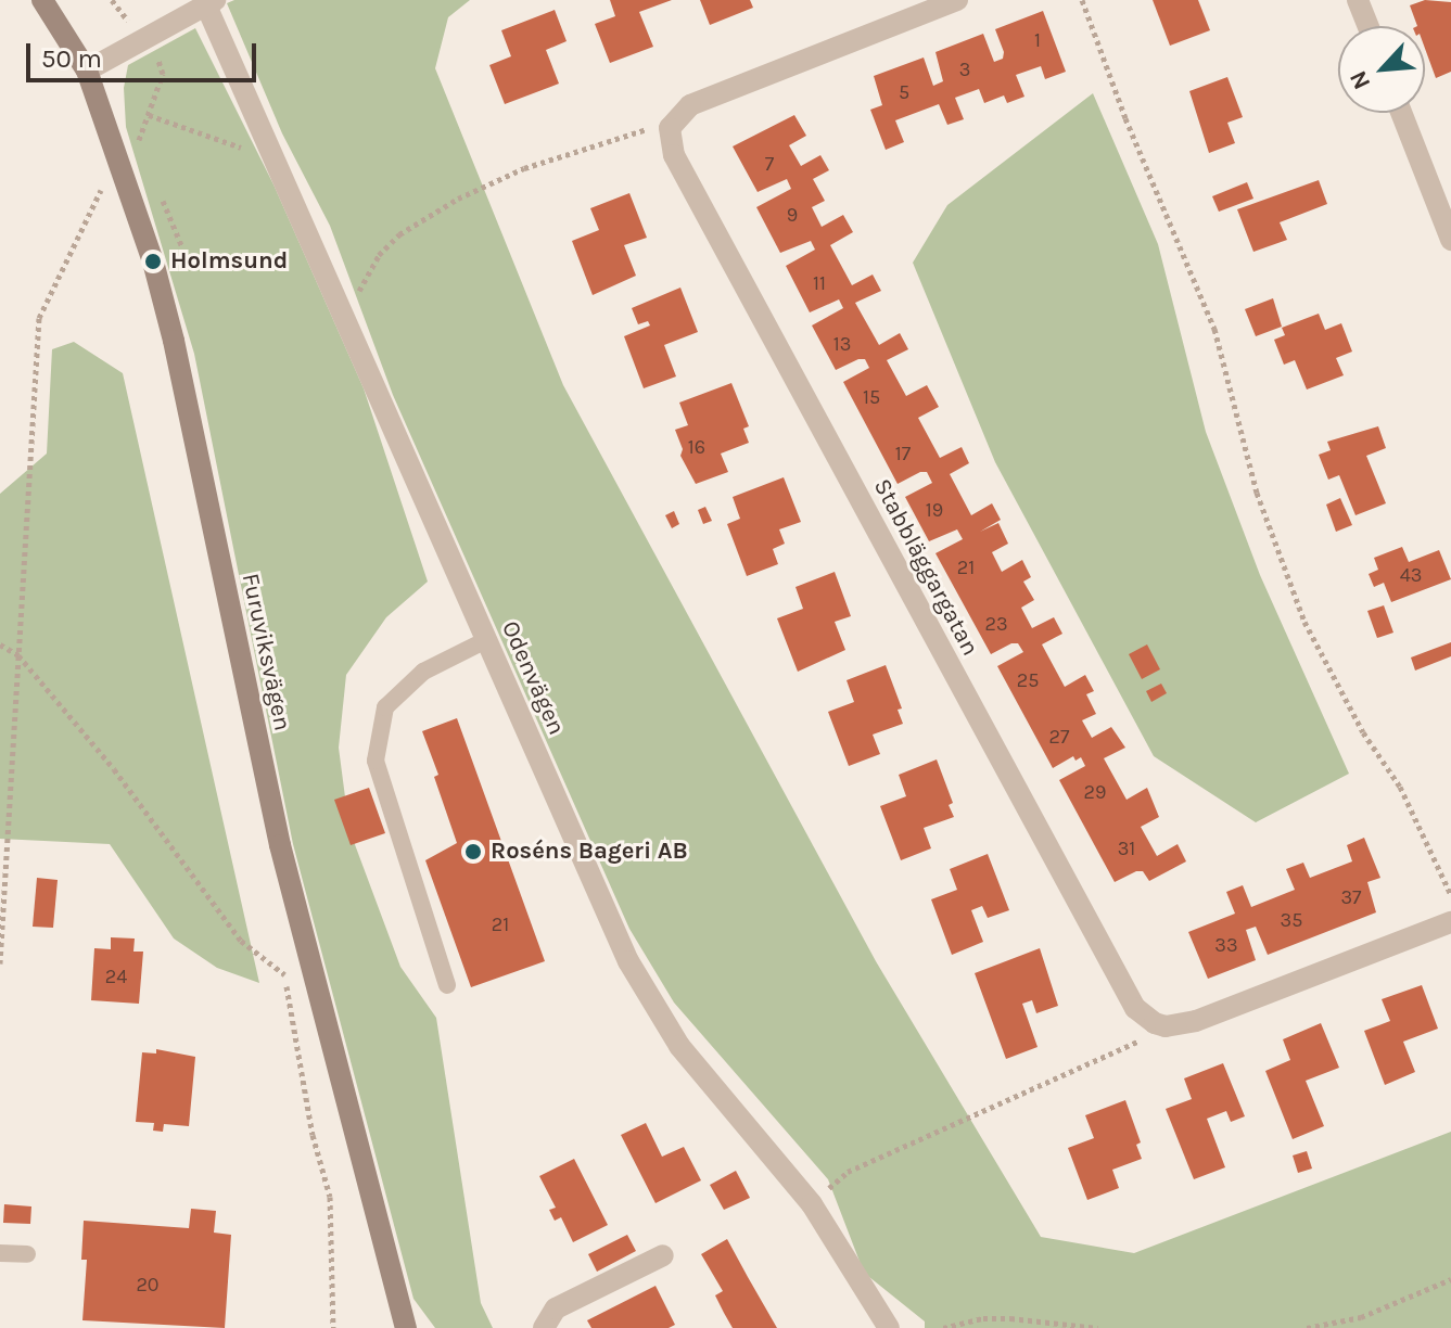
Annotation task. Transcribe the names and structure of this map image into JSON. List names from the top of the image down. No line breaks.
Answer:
{"streets":{"main road":["Furuviksvägen"],"street":["Stabbläggargatan","Odenvägen"]},"places":["Holmsund","Roséns Bageri AB"],"house_numbers":["1","3","5","7","9","11","13","15","16","17","19","21","43","23","25","27","29","31","37","35","21","33","24","20"],"scale_bar":"50 m","north":"bottom left"}
